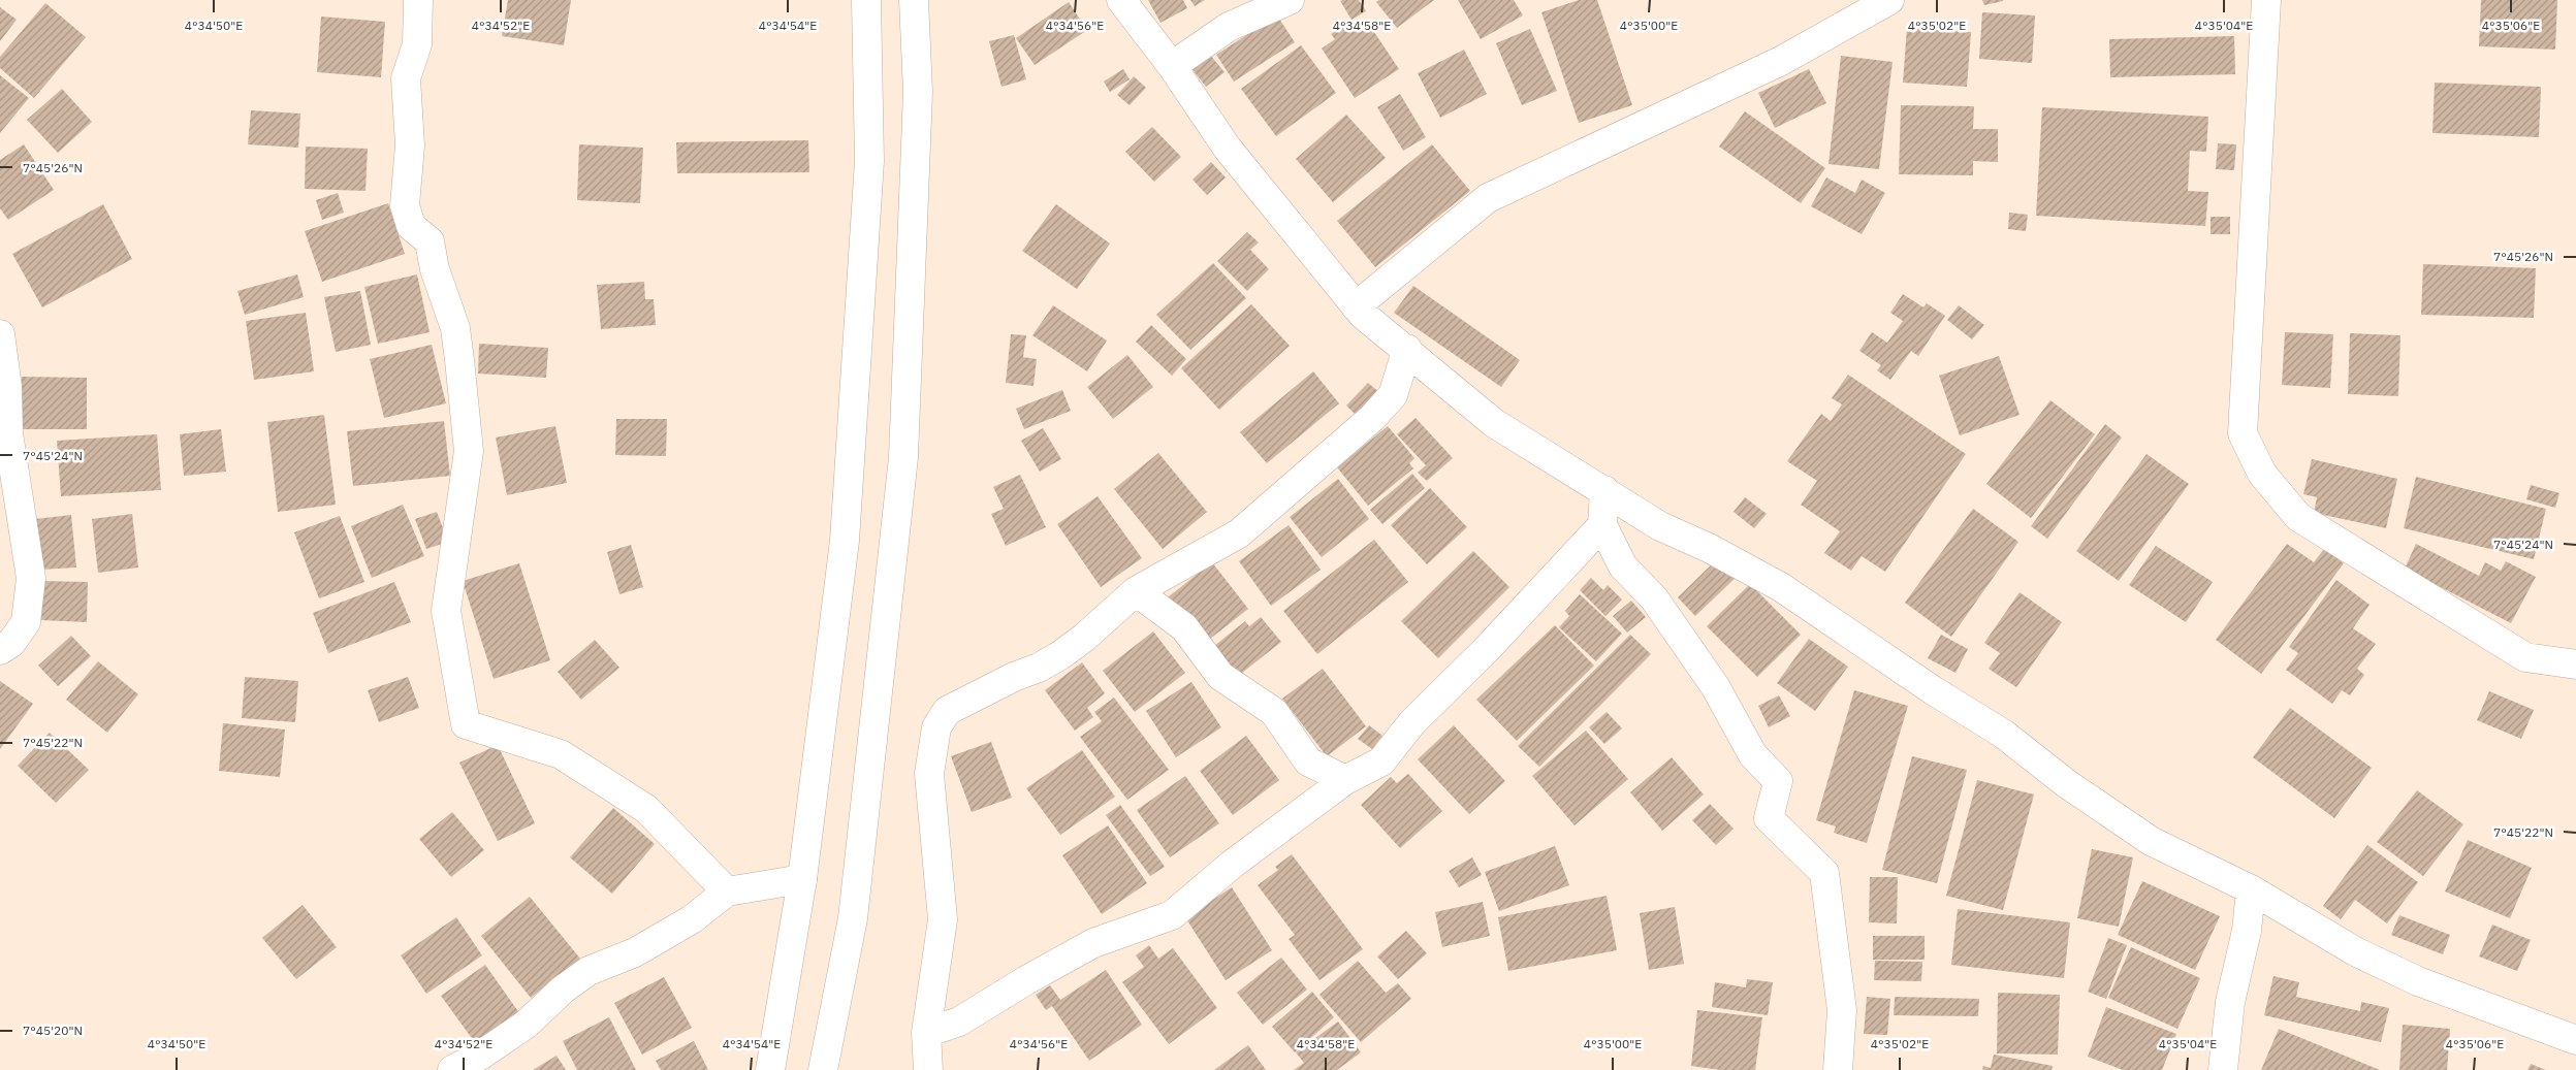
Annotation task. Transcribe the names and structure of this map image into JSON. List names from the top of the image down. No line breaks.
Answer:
{"coordinates":["4°34'50\"E","4°34'52\"E","4°34'54\"E","4°34'56\"E","4°34'58\"E","4°35'00\"E","4°35'02\"E","4°35'04\"E","4°35'06\"E","7°45'26\"N","7°45'24\"N","7°45'22\"N","7°45'20\"N"]}
